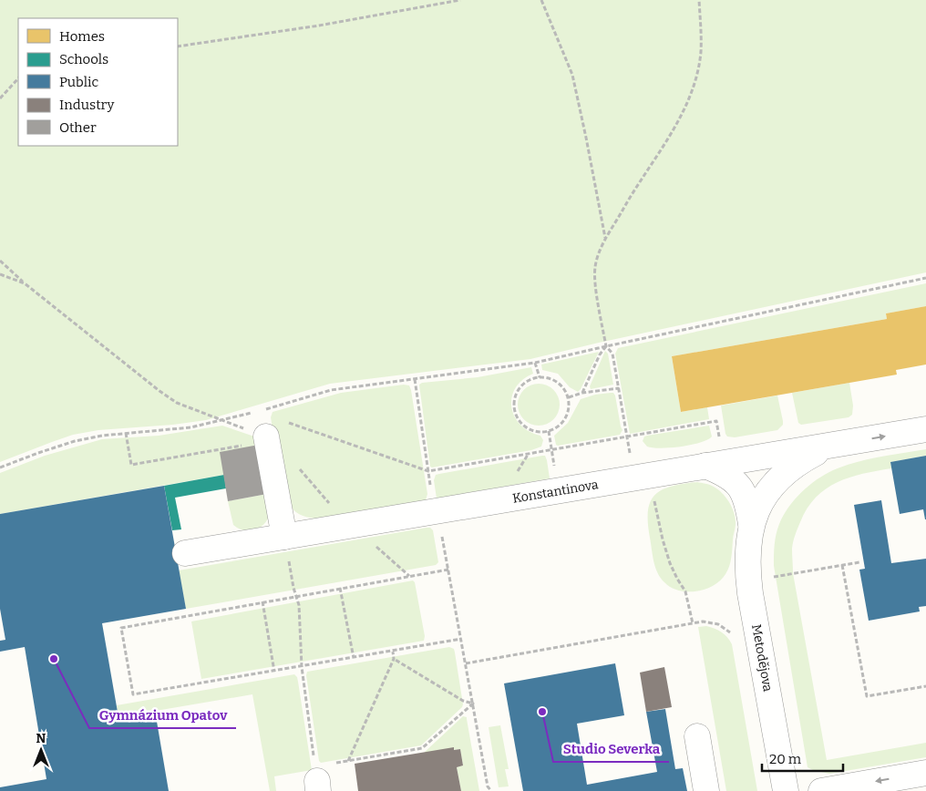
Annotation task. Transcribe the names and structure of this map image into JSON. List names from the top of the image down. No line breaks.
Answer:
{"streets":{"street":["Konstantinova","Metodějova"]},"crossings":[["Konstantinova","Metodějova"]],"places":["Gymnázium Opatov","Studio Severka"],"legend":["Homes","Schools","Public","Industry","Other"],"scale_bar":"20 m","north":"top"}
